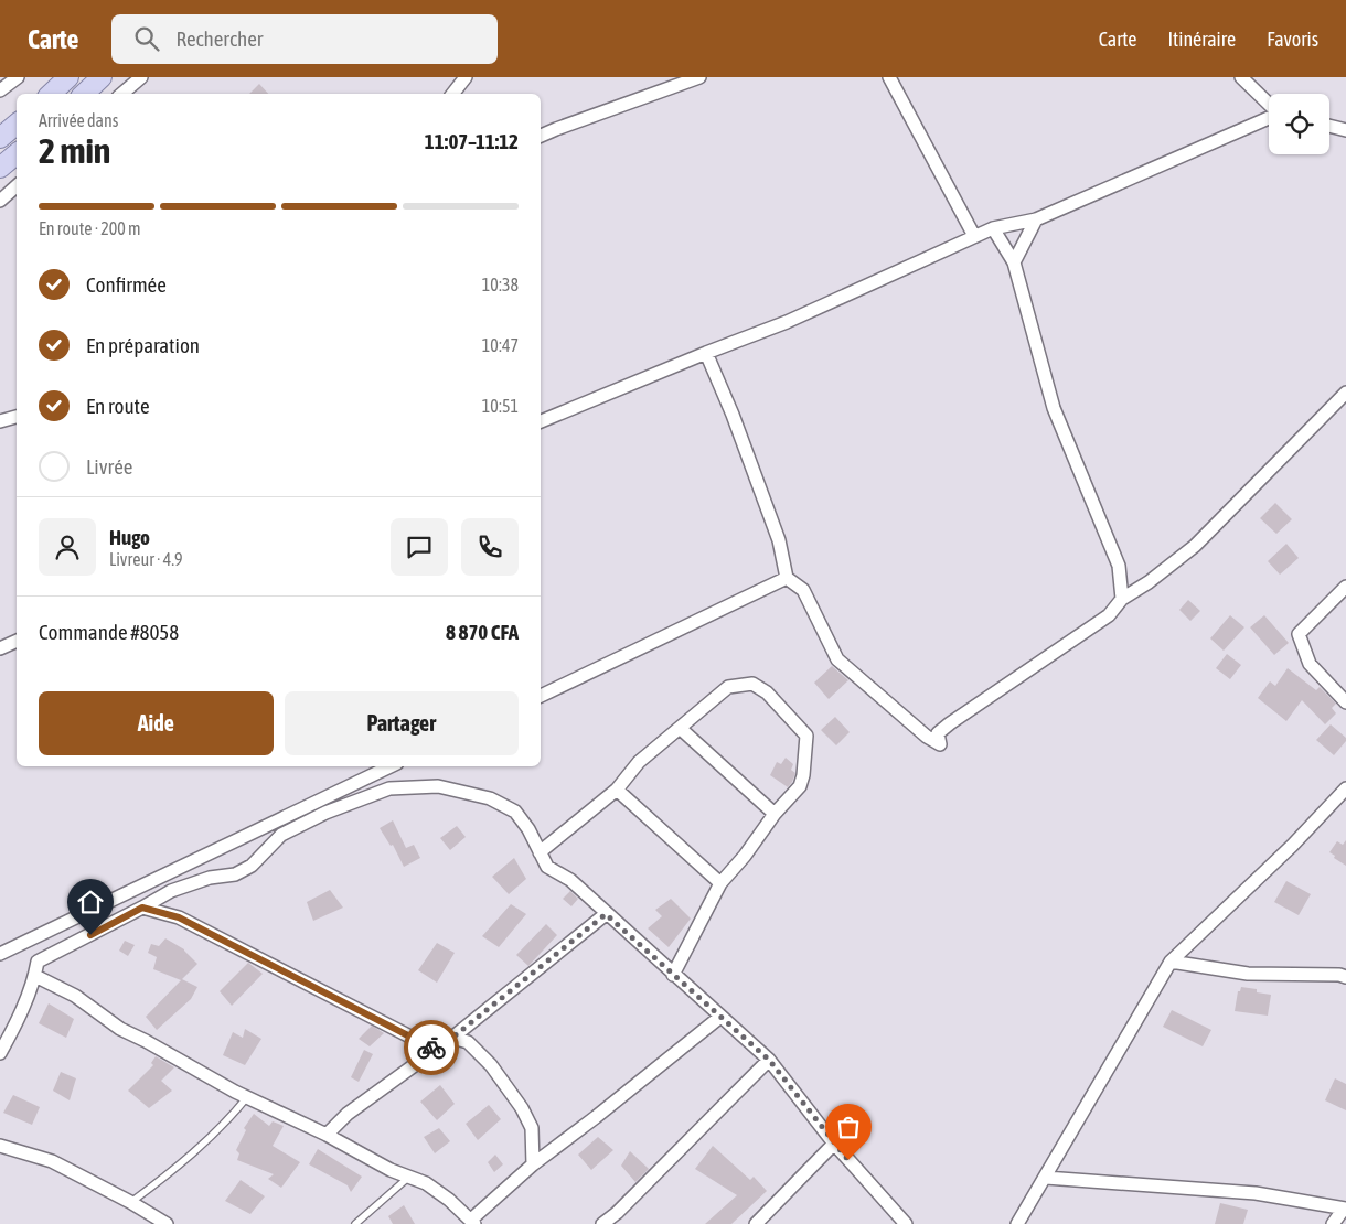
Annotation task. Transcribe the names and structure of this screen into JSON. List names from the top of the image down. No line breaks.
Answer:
{"page":{"header":"Carte","search":"Rechercher","nav":["Carte","Itinéraire","Favoris"],"heading":["2 min","Arrivée dans","11:07–11:12"],"panel":["Hugo","Livreur · 4.9","Commande #8058","8 870 CFA"],"bar":"En route · 200 m","list":[["Confirmée","10:38"],["En préparation","10:47"],["En route","10:51"],"Livrée"],"buttons":["Aide","Partager"]}}
